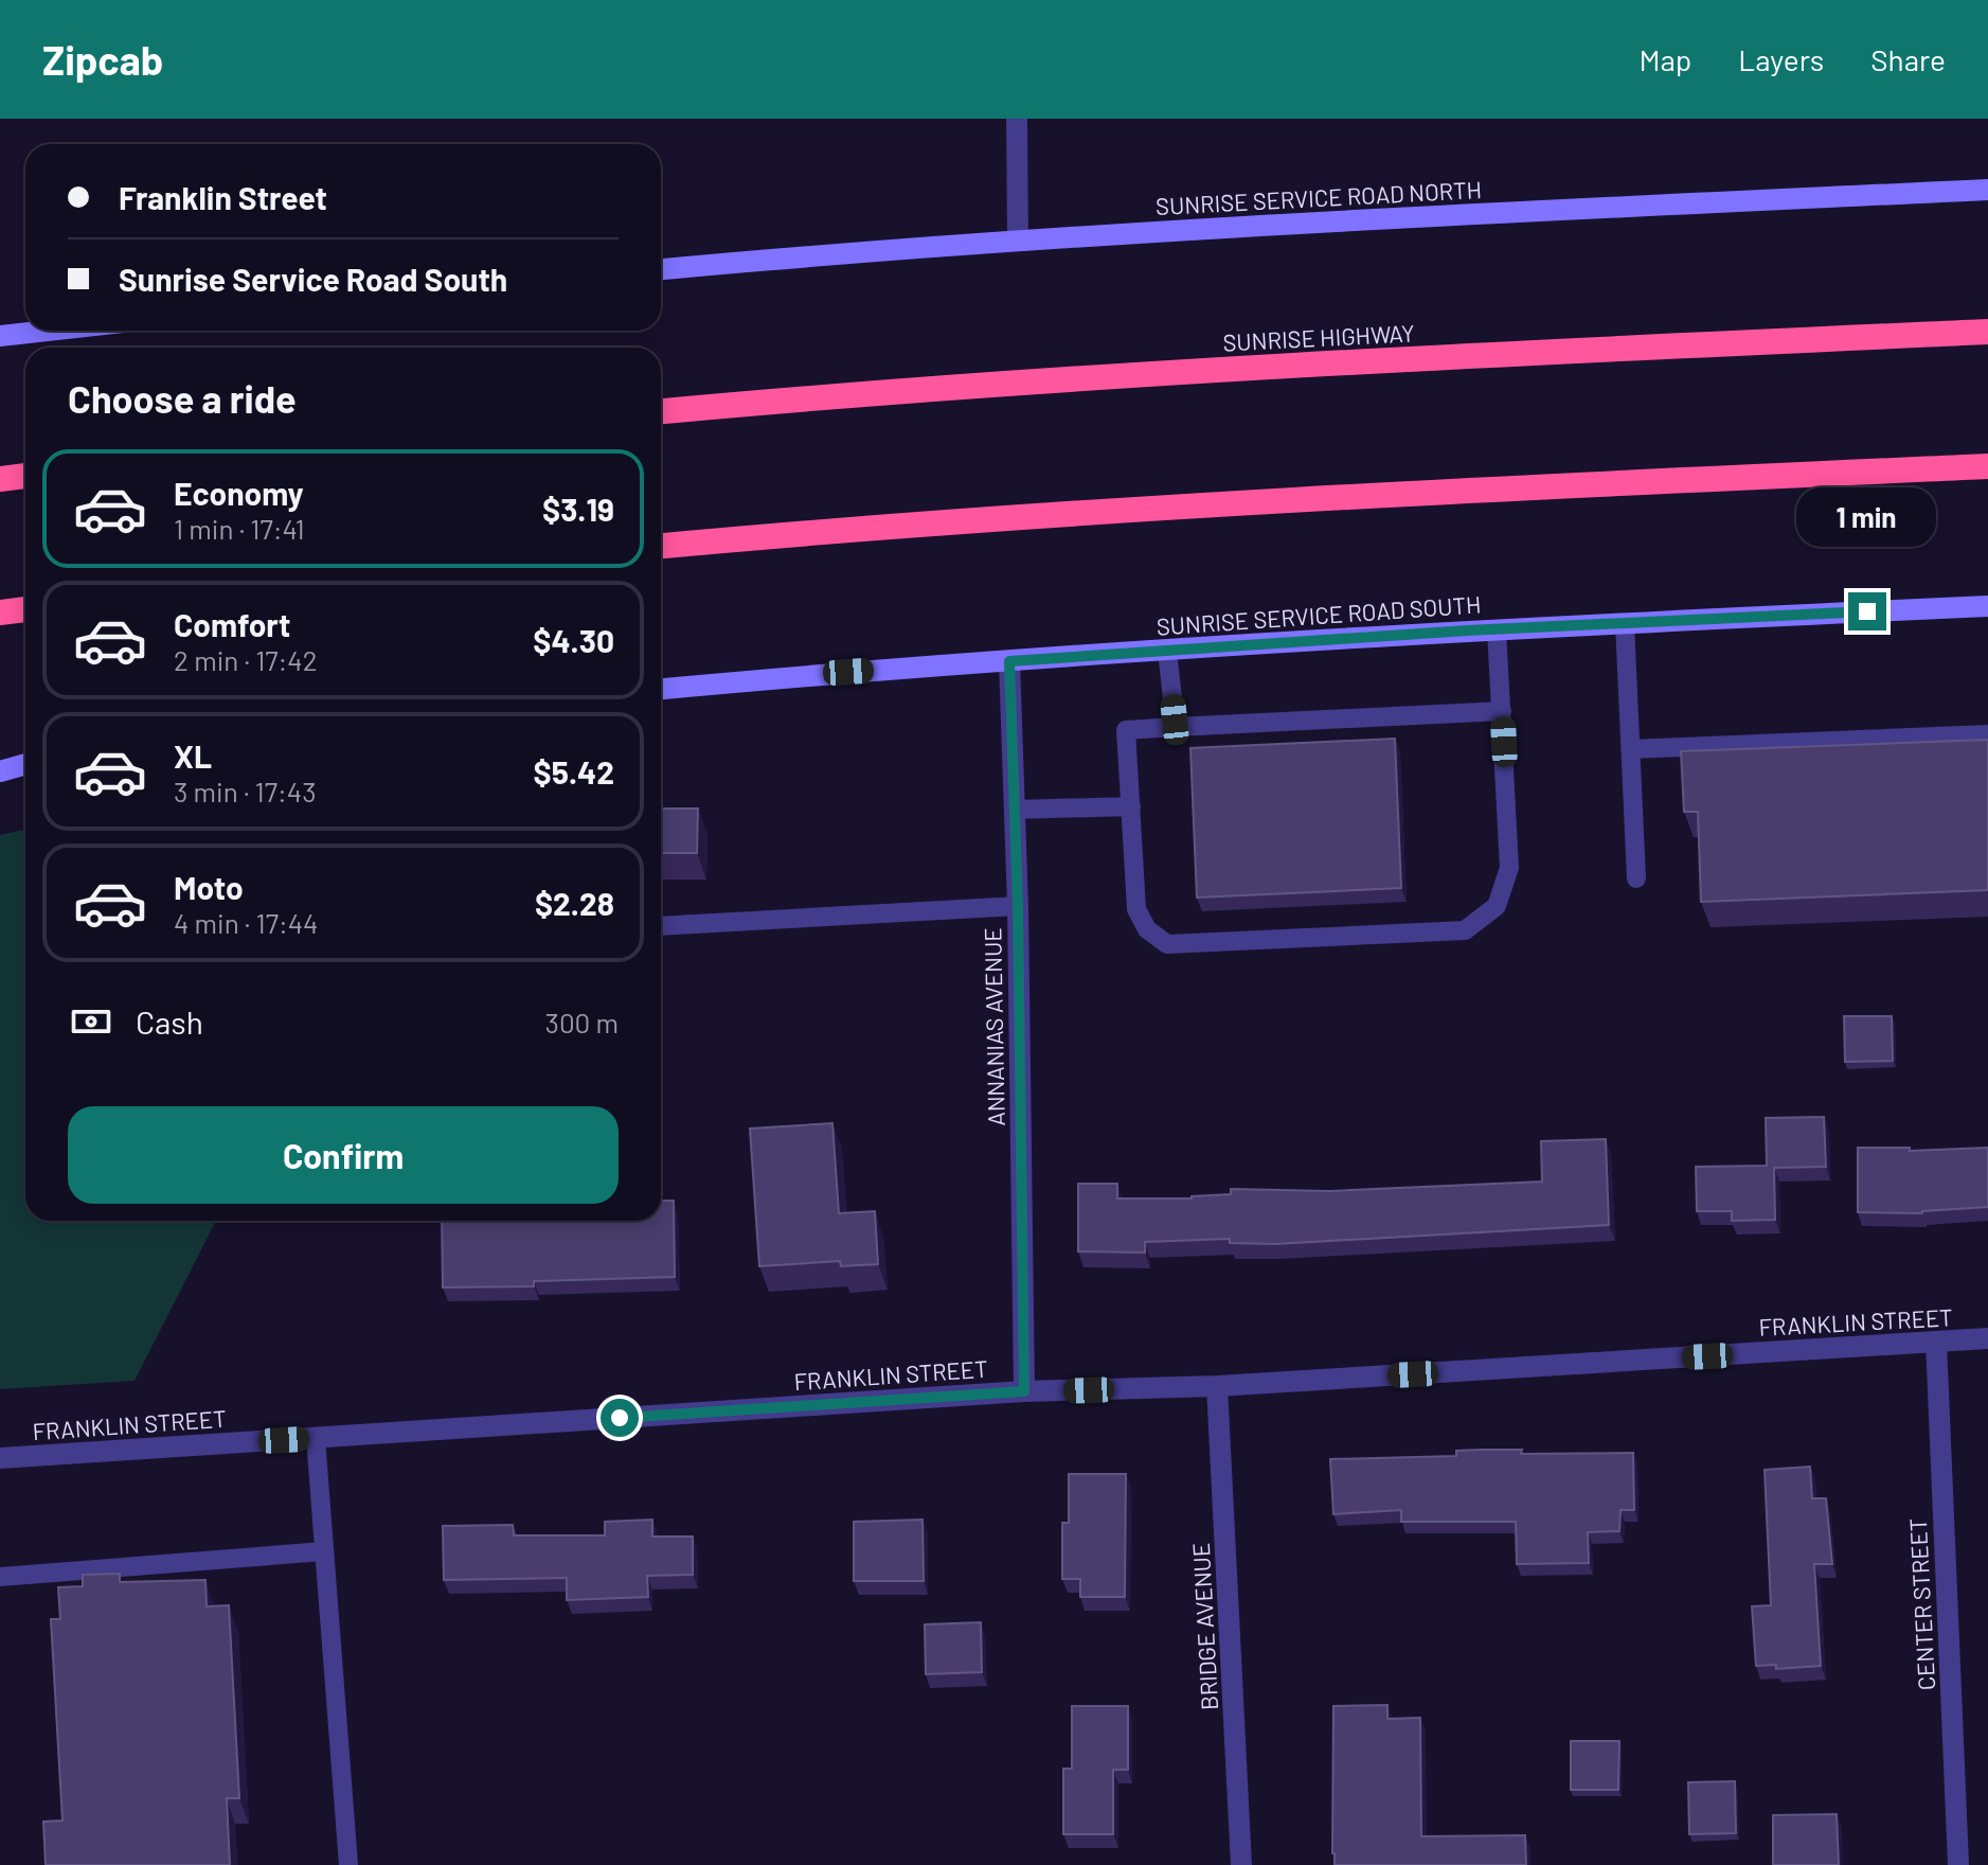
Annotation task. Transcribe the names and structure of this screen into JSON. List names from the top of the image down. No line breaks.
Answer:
{"streets":{"highway":["SUNRISE HIGHWAY"],"main road":["SUNRISE SERVICE ROAD NORTH","SUNRISE SERVICE ROAD SOUTH"],"street":["ANNANIAS AVENUE","FRANKLIN STREET","CENTER STREET","BRIDGE AVENUE"]},"crossings":[["SUNRISE SERVICE ROAD SOUTH","ANNANIAS AVENUE"],["ANNANIAS AVENUE","FRANKLIN STREET"],["FRANKLIN STREET","CENTER STREET"],["FRANKLIN STREET","BRIDGE AVENUE"]],"page":{"header":"Zipcab","nav":["Map","Layers","Share"],"banner":["Franklin Street","Sunrise Service Road South"],"heading":"Choose a ride","list":[{"name":"Economy","note":"1 min · 17:41","value":"$3.19"},{"name":"Comfort","note":"2 min · 17:42","value":"$4.30"},{"name":"XL","note":"3 min · 17:43","value":"$5.42"},{"name":"Moto","note":"4 min · 17:44","value":"$2.28"}],"bubble":"1 min","pay":["Cash","300 m"],"buttons":"Confirm"}}
